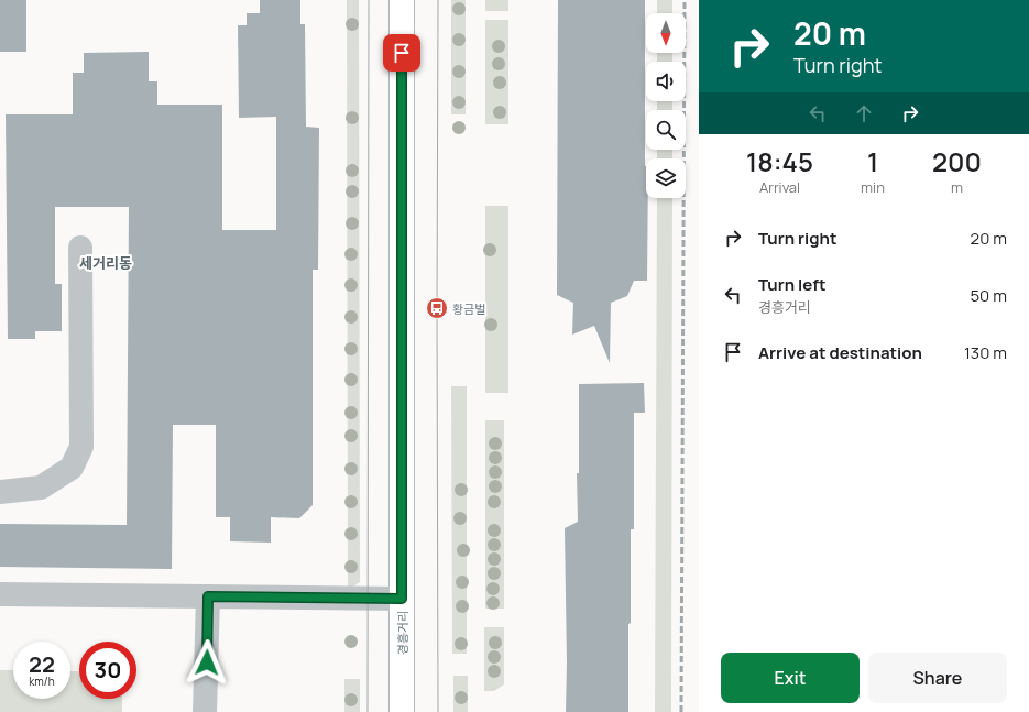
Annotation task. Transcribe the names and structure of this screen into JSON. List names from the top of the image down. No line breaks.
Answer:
{"streets":{"main road":["경흥거리"]},"districts":["세거리동"],"places":{"bus stop":["황금벌"]},"north":"bottom","page":{"turn":["20 m","Turn right"],"eta":["18:45","Arrival","1","min","200","m"],"list":[{"name":"Turn right","value":"20 m"},{"name":"Turn left","note":"경흥거리","value":"50 m"},{"name":"Arrive at destination","value":"130 m"}],"speed":"22 km/h","limit":"30","buttons":["Exit","Share"]}}
